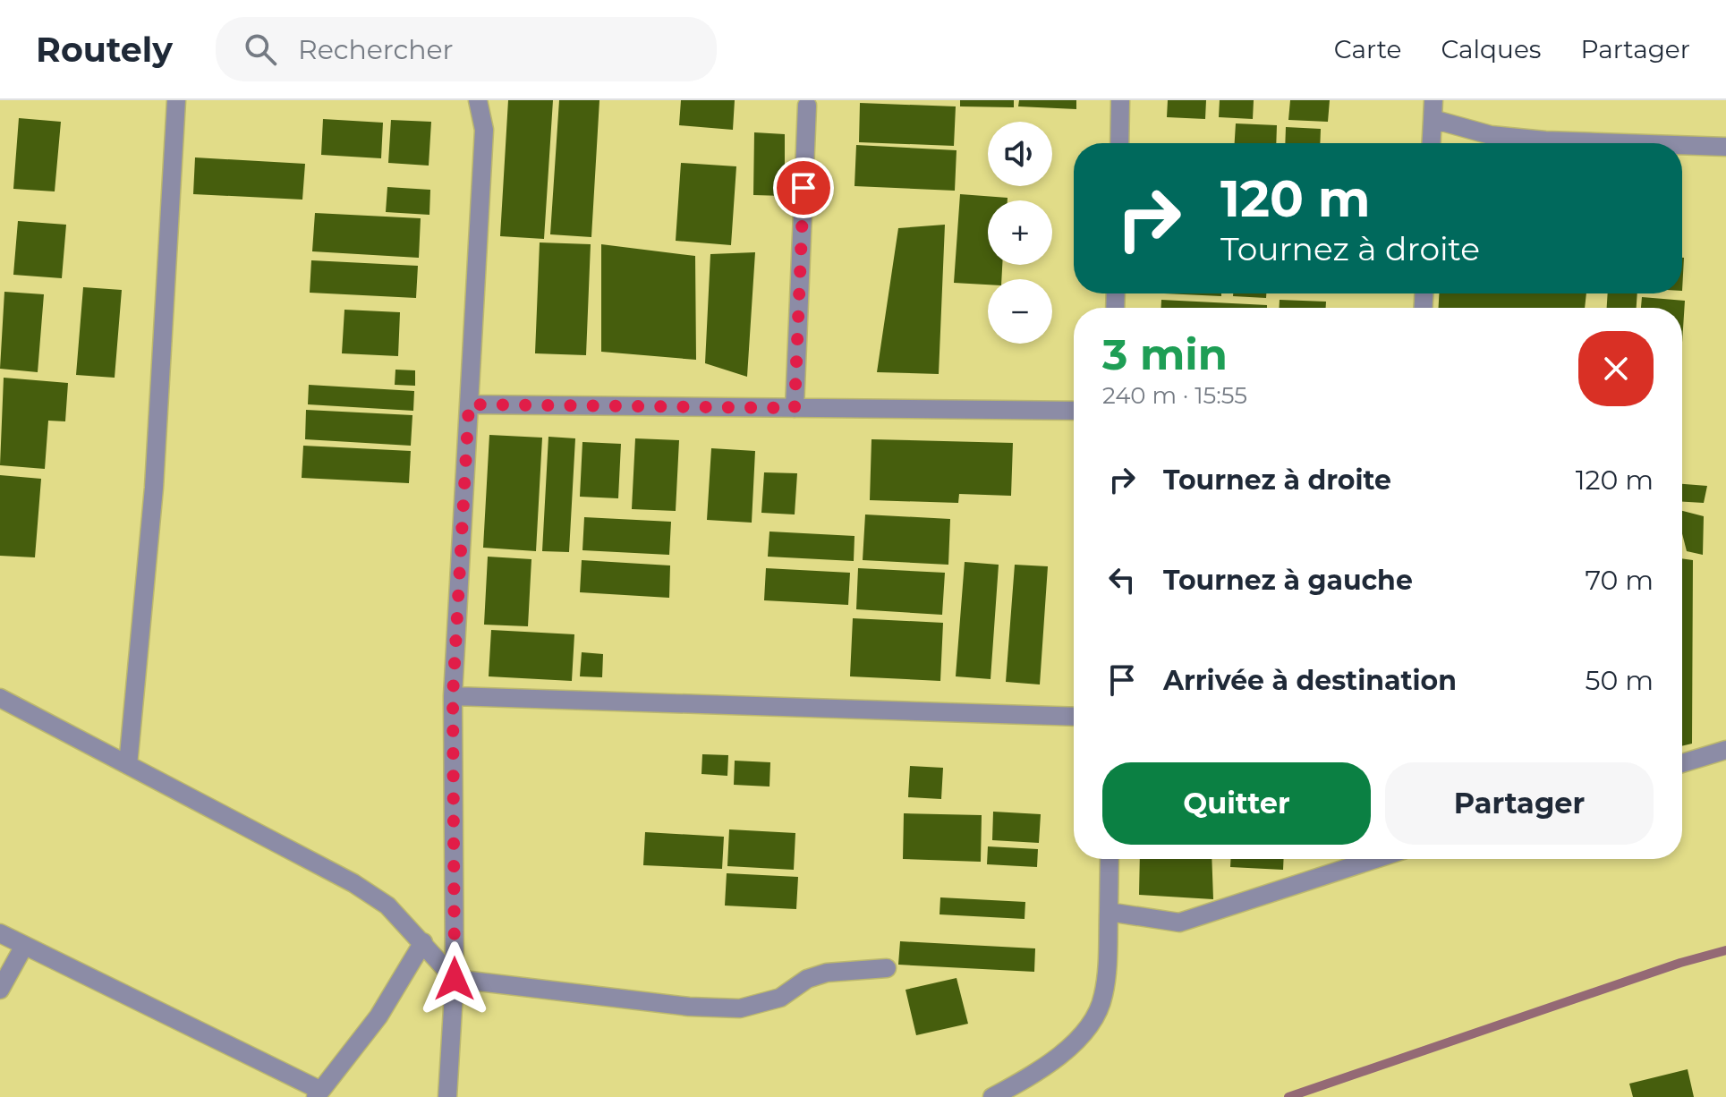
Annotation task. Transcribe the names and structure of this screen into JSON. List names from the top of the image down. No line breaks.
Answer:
{"page":{"header":"Routely","search":"Rechercher","nav":["Carte","Calques","Partager"],"map_buttons":["+","−"],"turn":["120 m","Tournez à droite"],"heading":["3 min","240 m · 15:55"],"list":[{"name":"Tournez à droite","value":"120 m"},{"name":"Tournez à gauche","value":"70 m"},{"name":"Arrivée à destination","value":"50 m"}],"buttons":["Quitter","Partager"]}}
